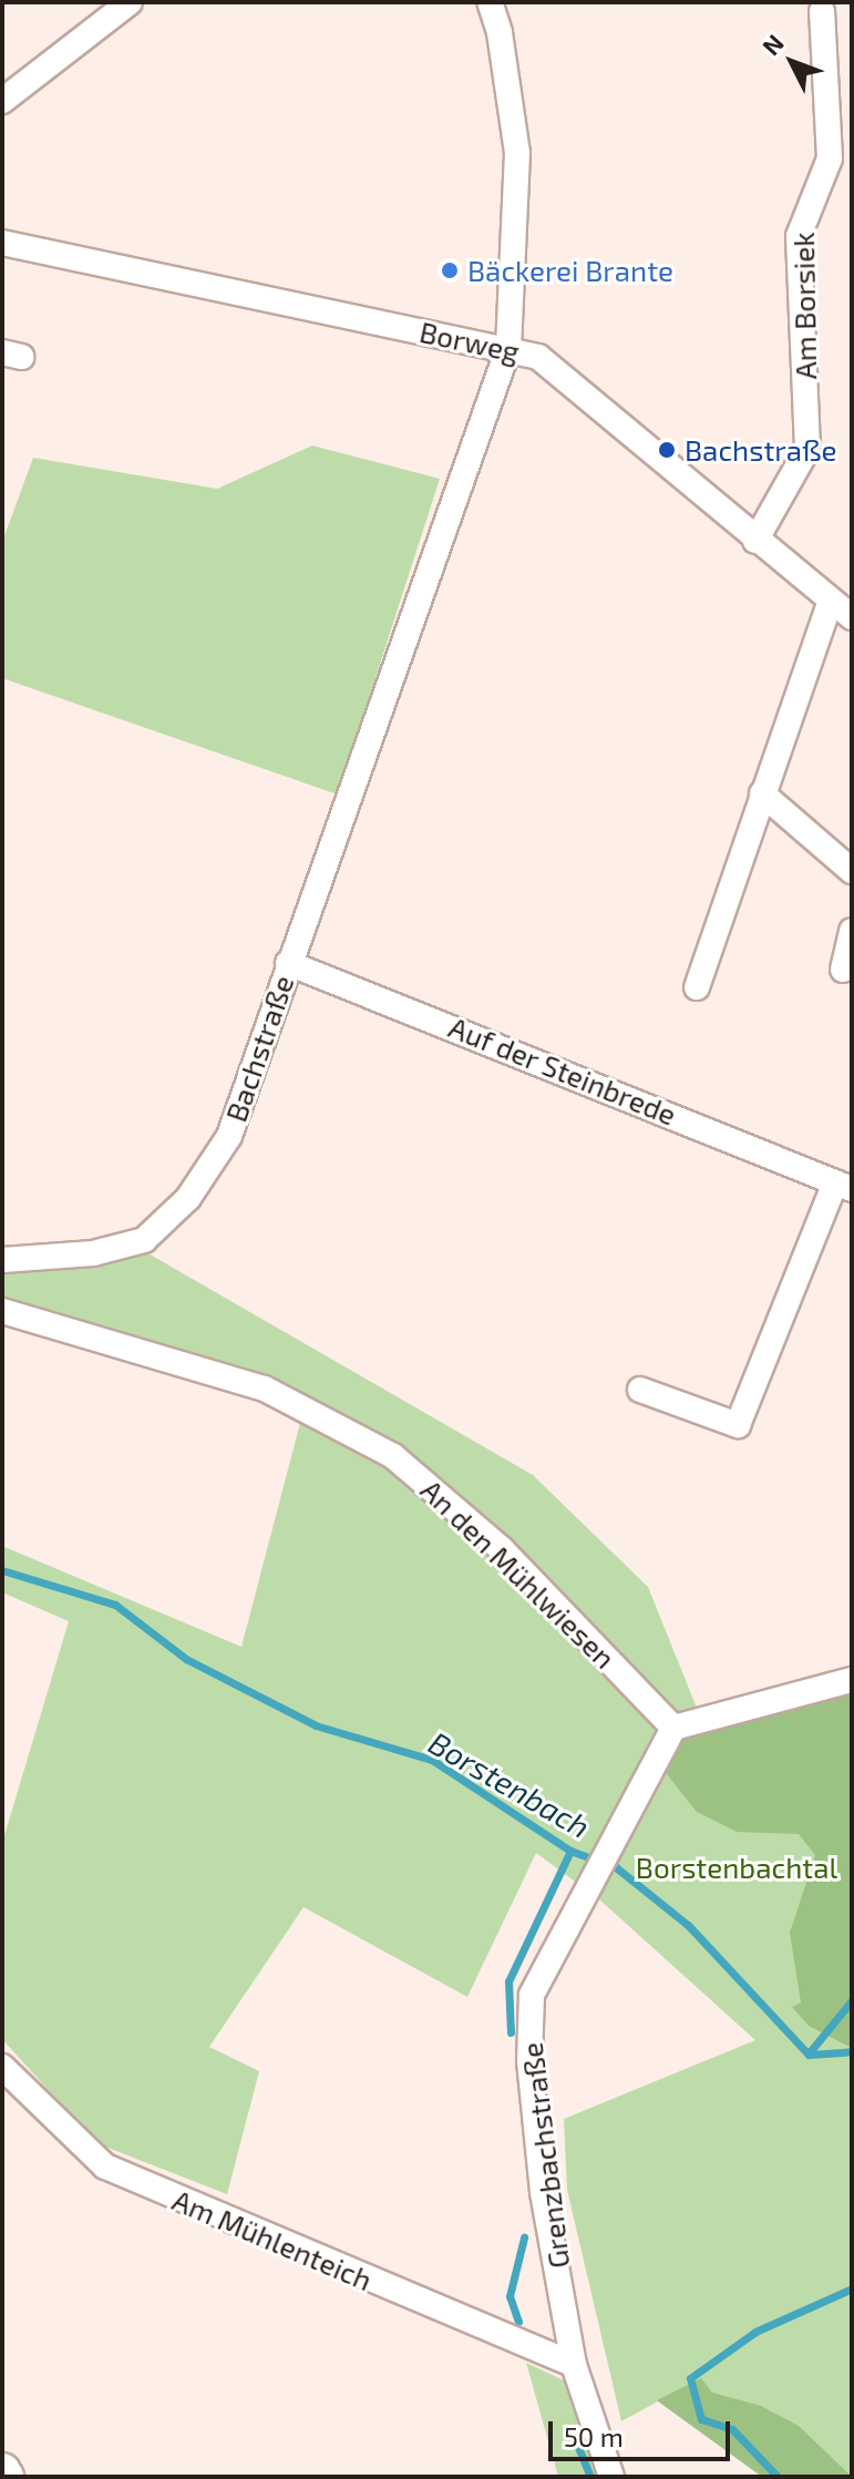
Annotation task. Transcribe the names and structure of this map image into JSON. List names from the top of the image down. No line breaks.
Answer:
{"streets":{"street":["Am Borsiek","Borweg","Bachstraße","Auf der Steinbrede","An den Mühlwiesen","Grenzbachstraße","Am Mühlenteich"]},"crossings":[["Am Borsiek","Borweg"],["Borweg","Bachstraße"],["Bachstraße","Auf der Steinbrede"],["An den Mühlwiesen","Grenzbachstraße"],["Grenzbachstraße","Am Mühlenteich"]],"water":["Borstenbach"],"parks":["Borstenbachtal"],"places":["Bäckerei Brante","Bachstraße"],"scale_bar":"50 m","north":"top left"}
